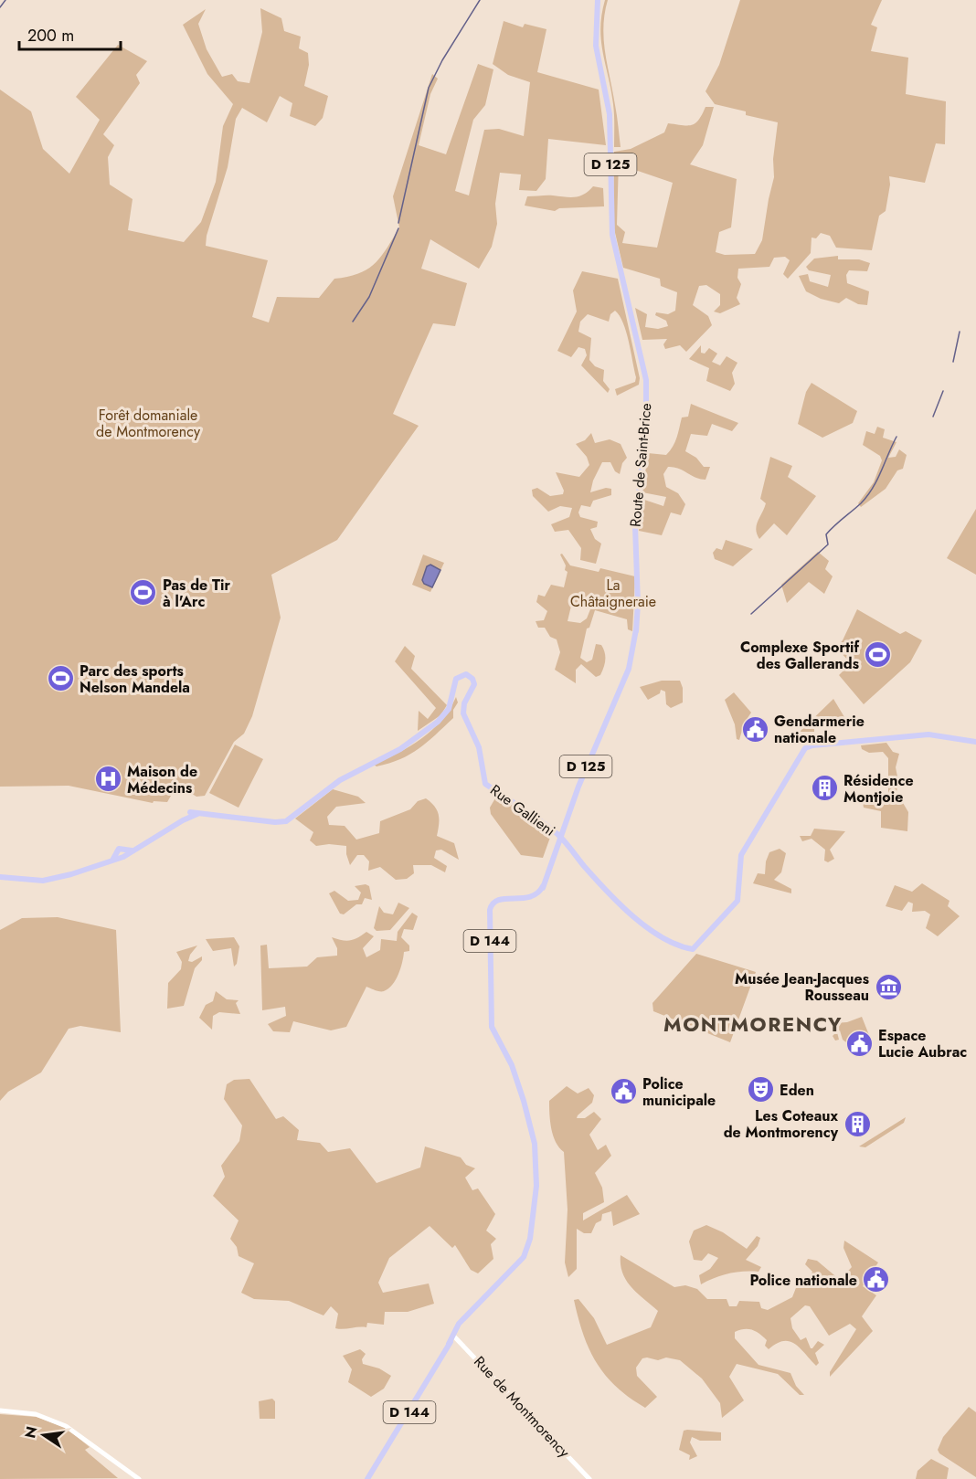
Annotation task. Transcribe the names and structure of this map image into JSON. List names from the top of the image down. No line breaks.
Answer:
{"streets":{"main road":["D 125","Route de Saint-Brice","Rue Gallieni","D 144"],"street":["Rue de Montmorency"]},"crossings":[["Route de Saint-Brice","Rue Gallieni"],["Route de Saint-Brice","D 144"],["Rue Gallieni","D 144"],["D 144","Rue de Montmorency"]],"districts":["MONTMORENCY"],"parks":["Forêt domaniale de Montmorency","La Châtaigneraie"],"places":{"sports":["Pas de Tir à l'Arc","Complexe Sportif des Gallerands","Parc des sports Nelson Mandela"],"public building":["Gendarmerie nationale","Espace Lucie Aubrac","Police municipale","Police nationale"],"hospital":["Maison de Médecins"],"building":["Résidence Montjoie","Les Coteaux de Montmorency"],"museum":["Musée Jean-Jacques Rousseau"],"theatre":["Eden"]},"scale_bar":"200 m","north":"left"}
